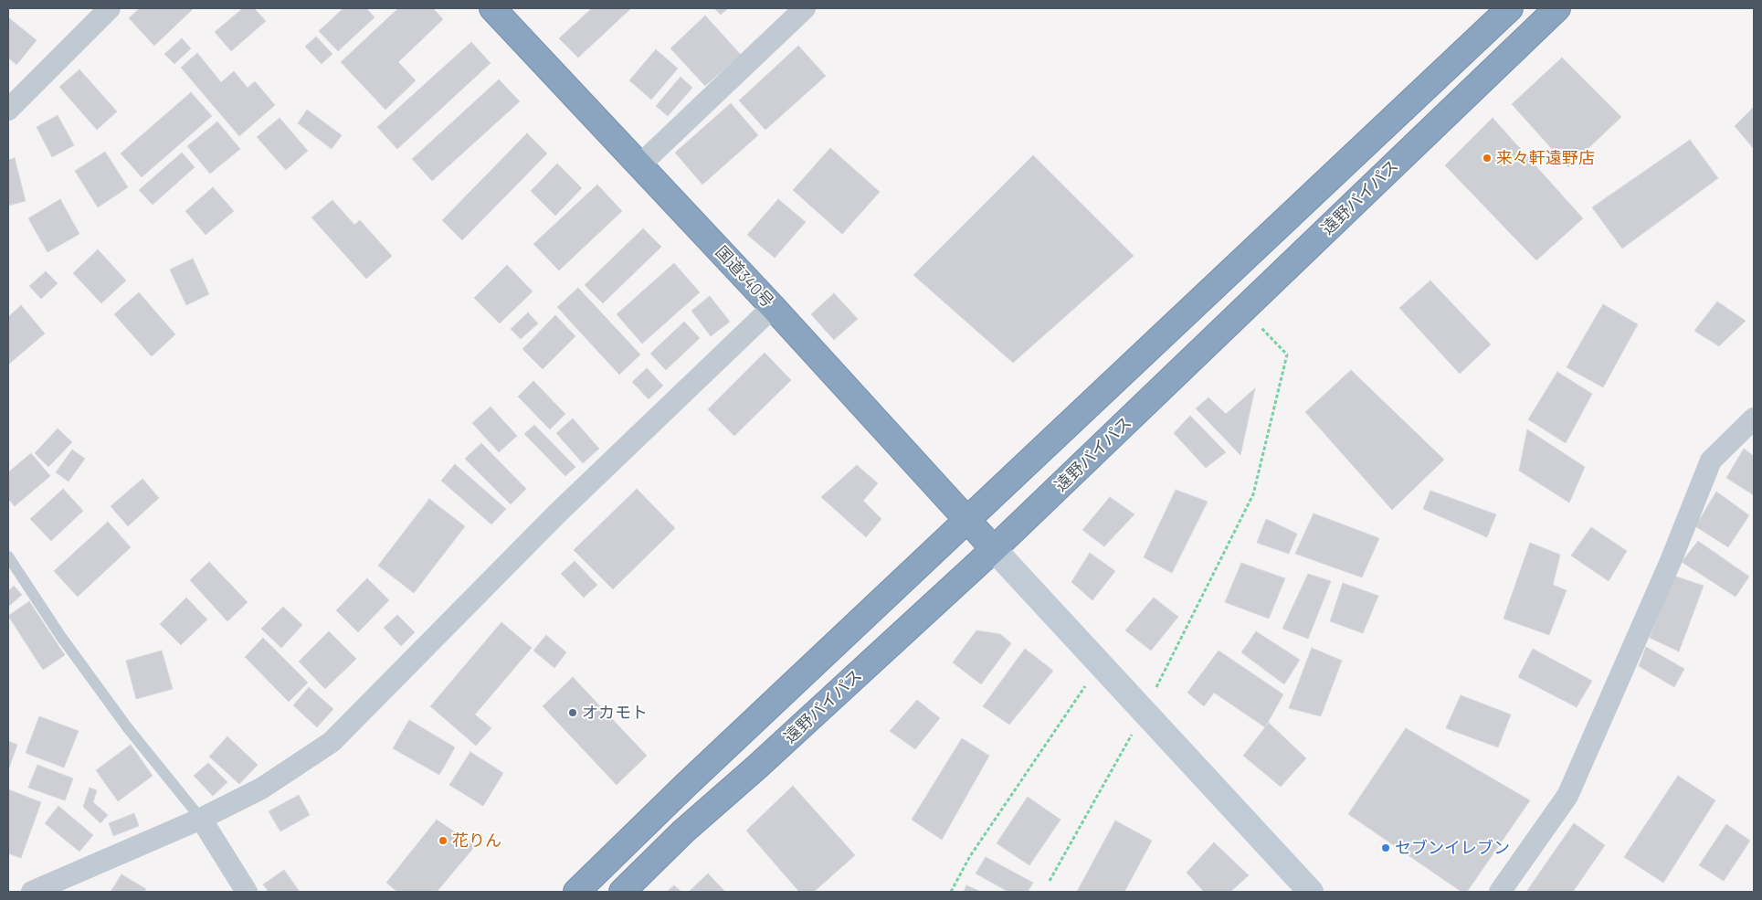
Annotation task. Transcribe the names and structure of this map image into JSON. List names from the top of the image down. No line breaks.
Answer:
{"streets":{"highway":["遠野バイパス","国道340号"]},"crossings":[["遠野バイパス","国道340号"]],"places":["来々軒遠野店","オカモト","花りん","セブンイレブン"]}
